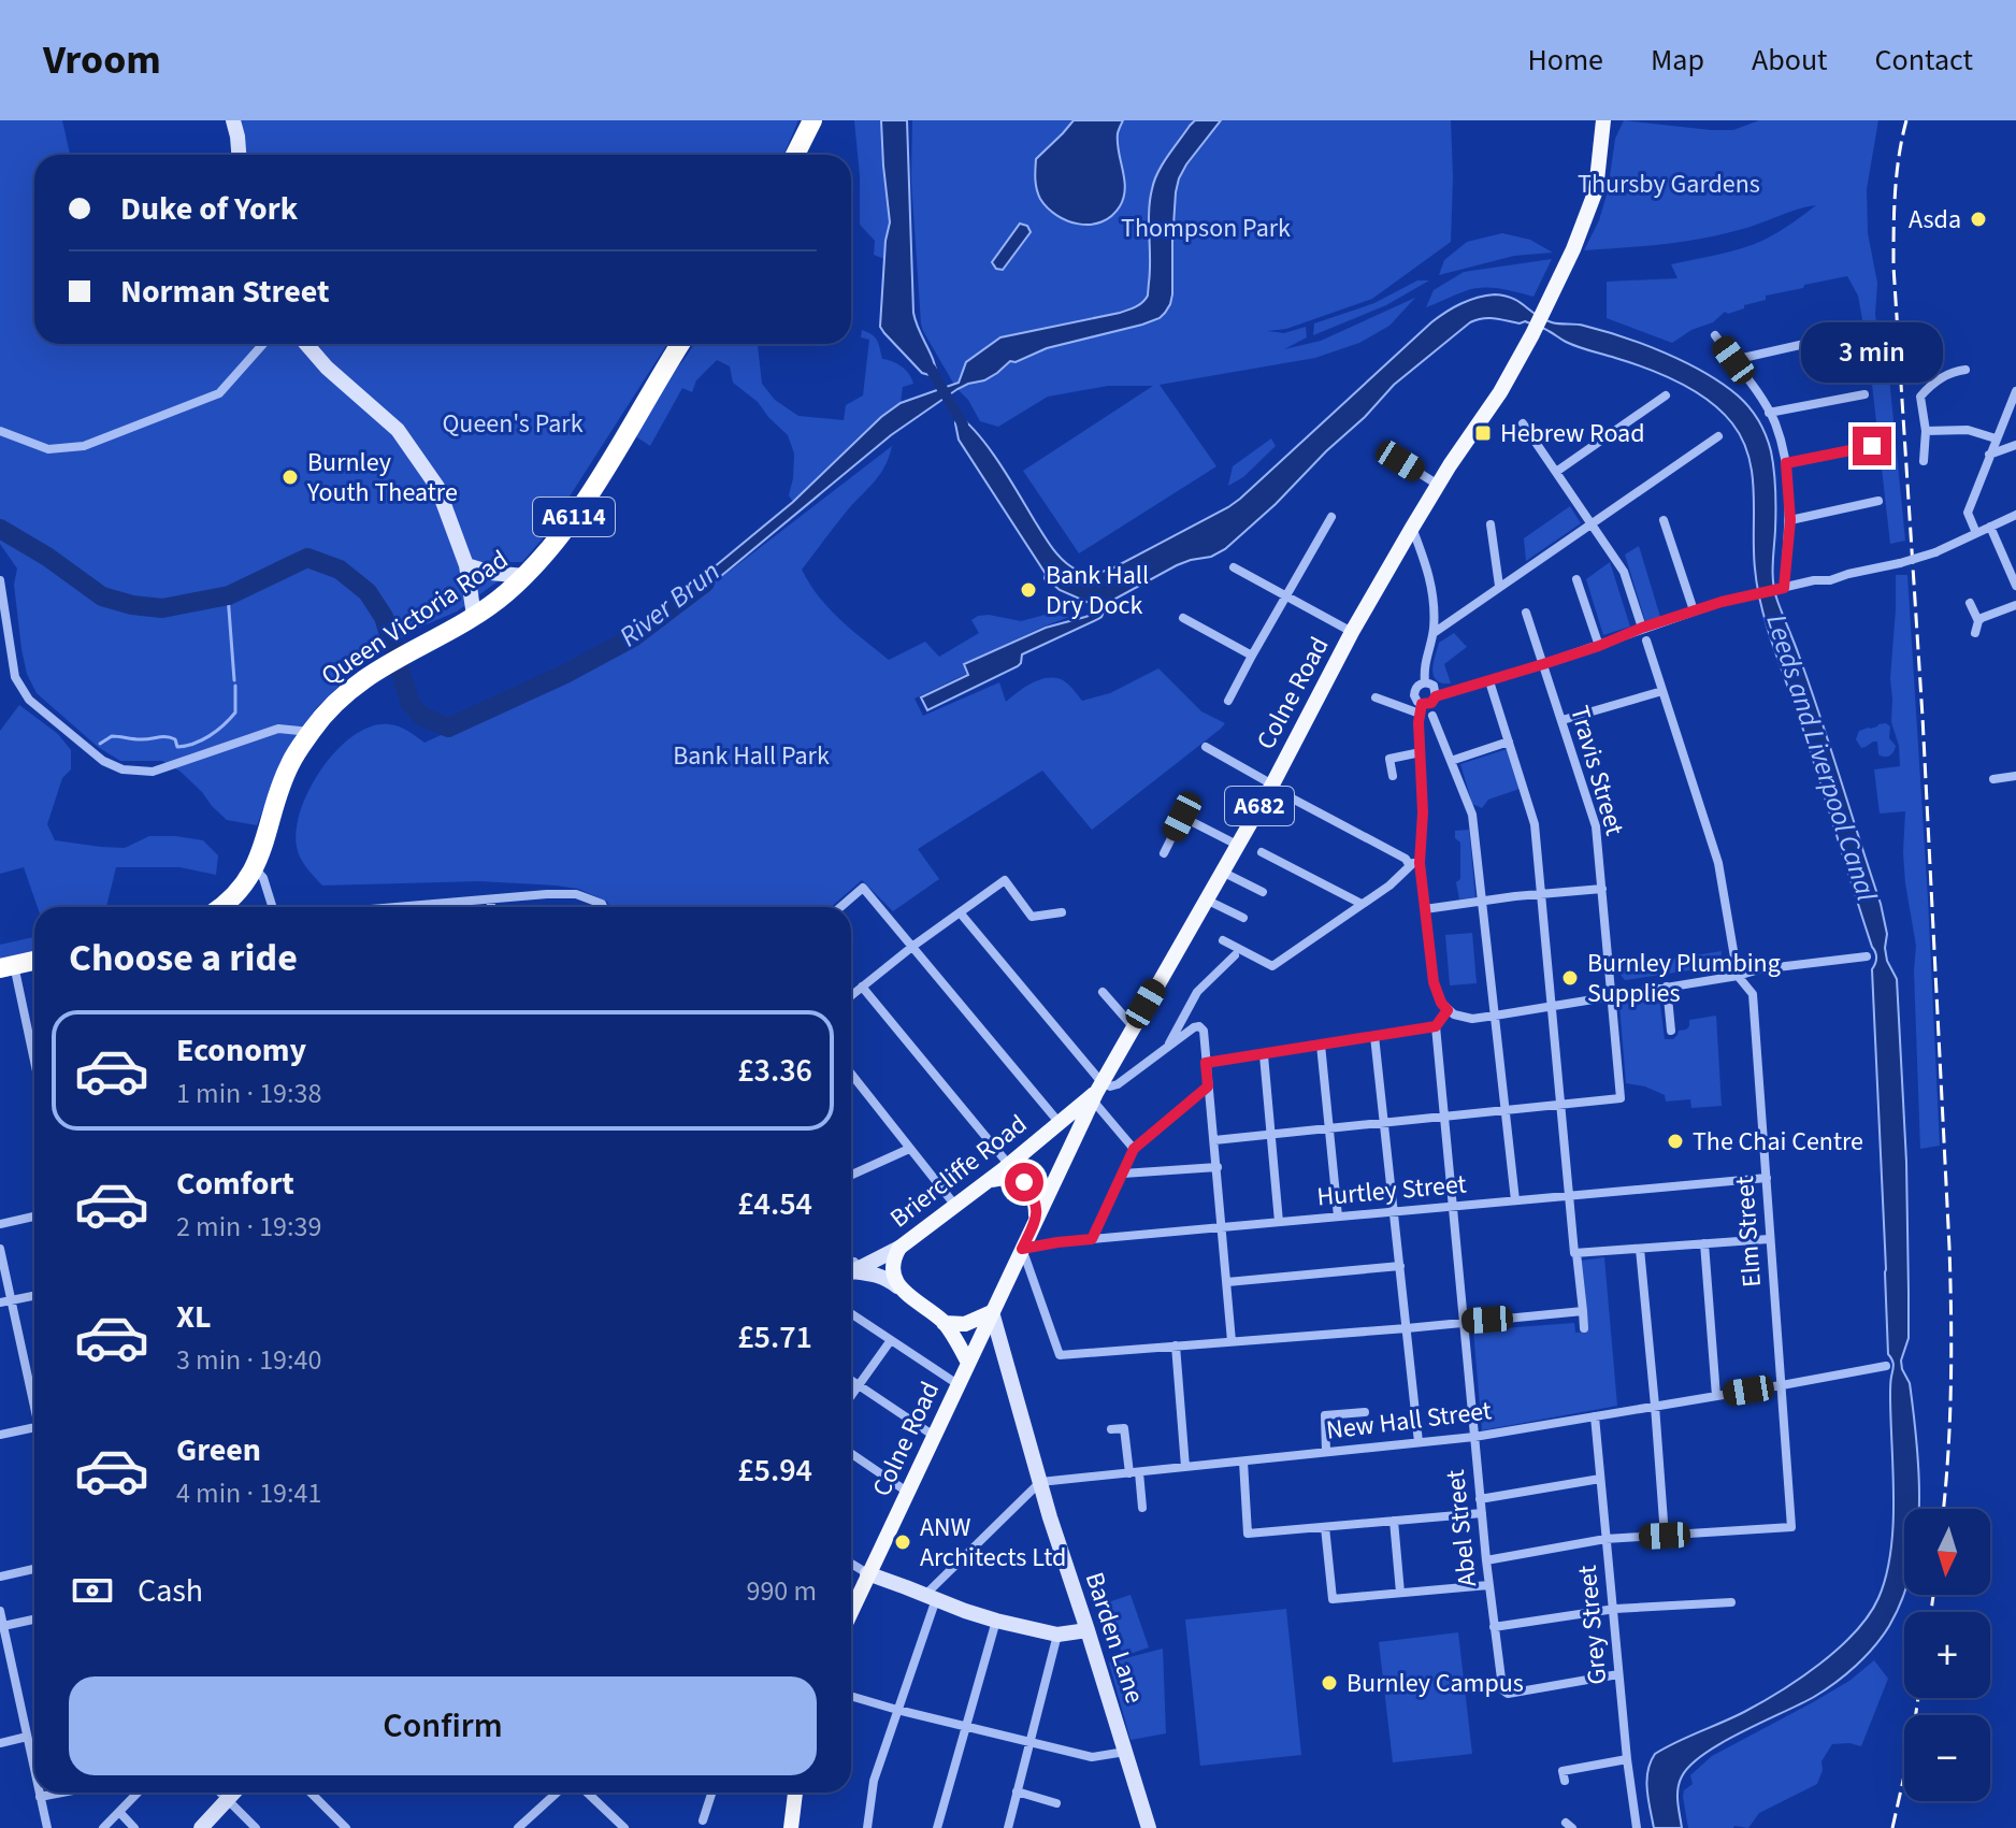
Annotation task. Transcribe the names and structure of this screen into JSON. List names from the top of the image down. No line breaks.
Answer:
{"streets":{"highway":["A6114","Queen Victoria Road"],"main road":["Colne Road","A682","Briercliffe Road"],"street":["Travis Street","Hurtley Street","Elm Street","New Hall Street","Abel Street","Grey Street","Barden Lane"]},"crossings":[["A6114","Queen Victoria Road"],["Colne Road","Briercliffe Road"],["Colne Road","Hurtley Street"],["Colne Road","Barden Lane"],["Hurtley Street","Elm Street"],["Hurtley Street","Abel Street"],["Elm Street","New Hall Street"],["New Hall Street","Abel Street"],["New Hall Street","Grey Street"],["New Hall Street","Barden Lane"],["Abel Street","Grey Street"]],"water":["River Brun","Leeds and Liverpool Canal"],"parks":["Thursby Gardens","Thompson Park","Queen's Park","Bank Hall Park"],"places":{"other":["Asda","Burnley Youth Theatre","Bank Hall Dry Dock","Burnley Plumbing Supplies","The Chai Centre","ANW Architects Ltd","Burnley Campus"],"transit":["Hebrew Road"]},"north":"bottom","page":{"header":"Vroom","nav":["Home","Map","About","Contact"],"banner":["Duke of York","Norman Street"],"bubble":"3 min","heading":"Choose a ride","list":[{"name":"Economy","note":"1 min · 19:38","value":"£3.36"},{"name":"Comfort","note":"2 min · 19:39","value":"£4.54"},{"name":"XL","note":"3 min · 19:40","value":"£5.71"},{"name":"Green","note":"4 min · 19:41","value":"£5.94"}],"map_buttons":["+","−"],"pay":["Cash","990 m"],"buttons":"Confirm"}}
